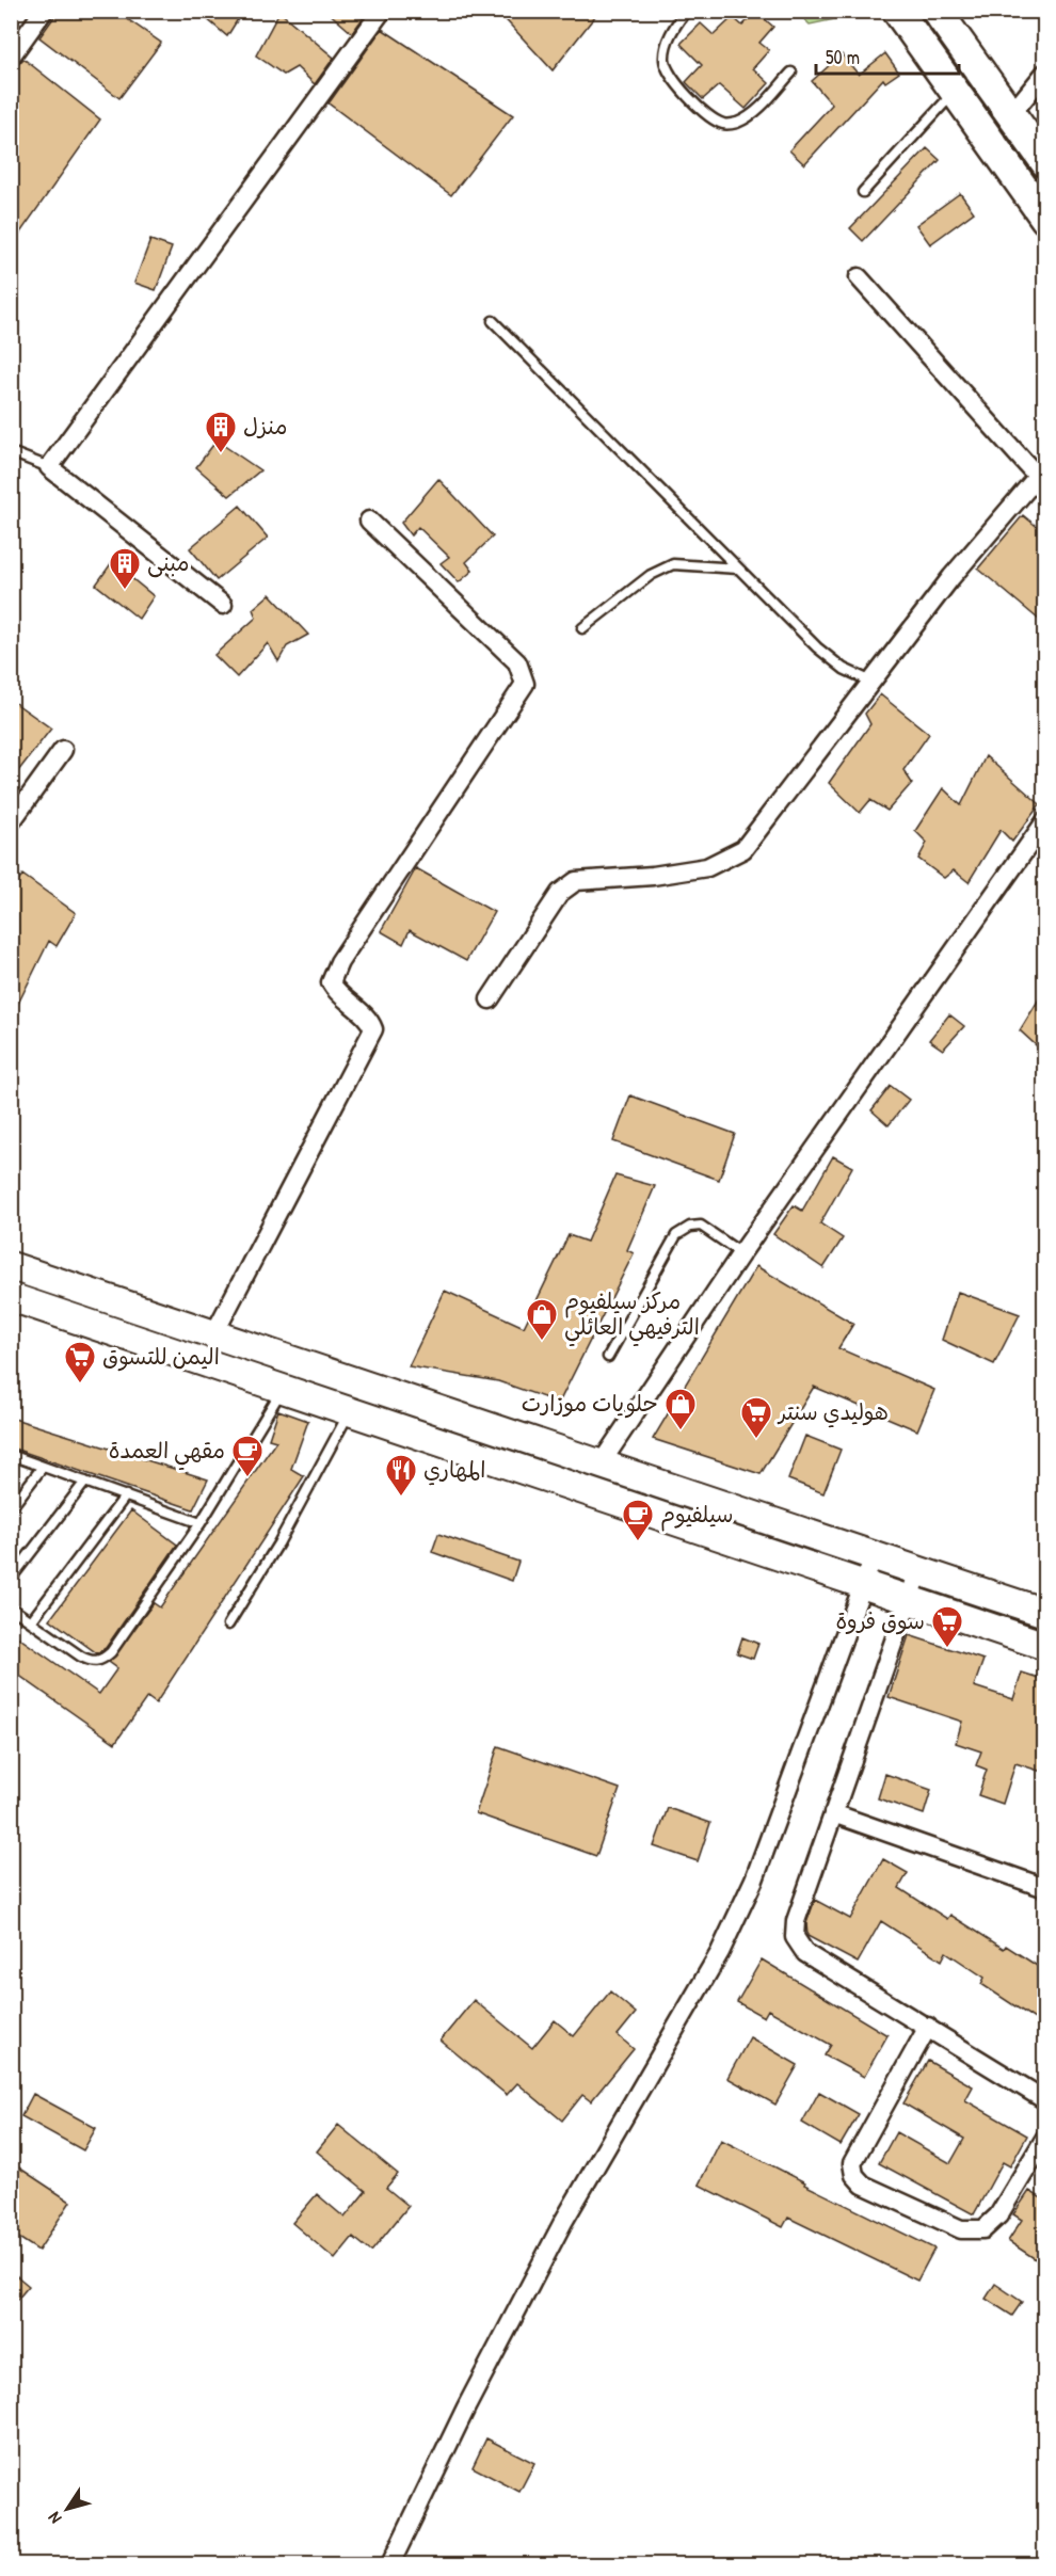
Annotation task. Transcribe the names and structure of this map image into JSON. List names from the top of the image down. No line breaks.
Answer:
{"places":{"building":["منزل","مبنى"],"shop":["مركز سيلفيوم الترفيهي العائلي","حلويات موزارت"],"supermarket":["اليمن للتسوق","هوليدي سنتر","سوق فروة"],"cafe":["مقهي العمدة","سيلفيوم"],"restaurant":["المهاري"]},"scale_bar":"50 m","north":"bottom left"}
